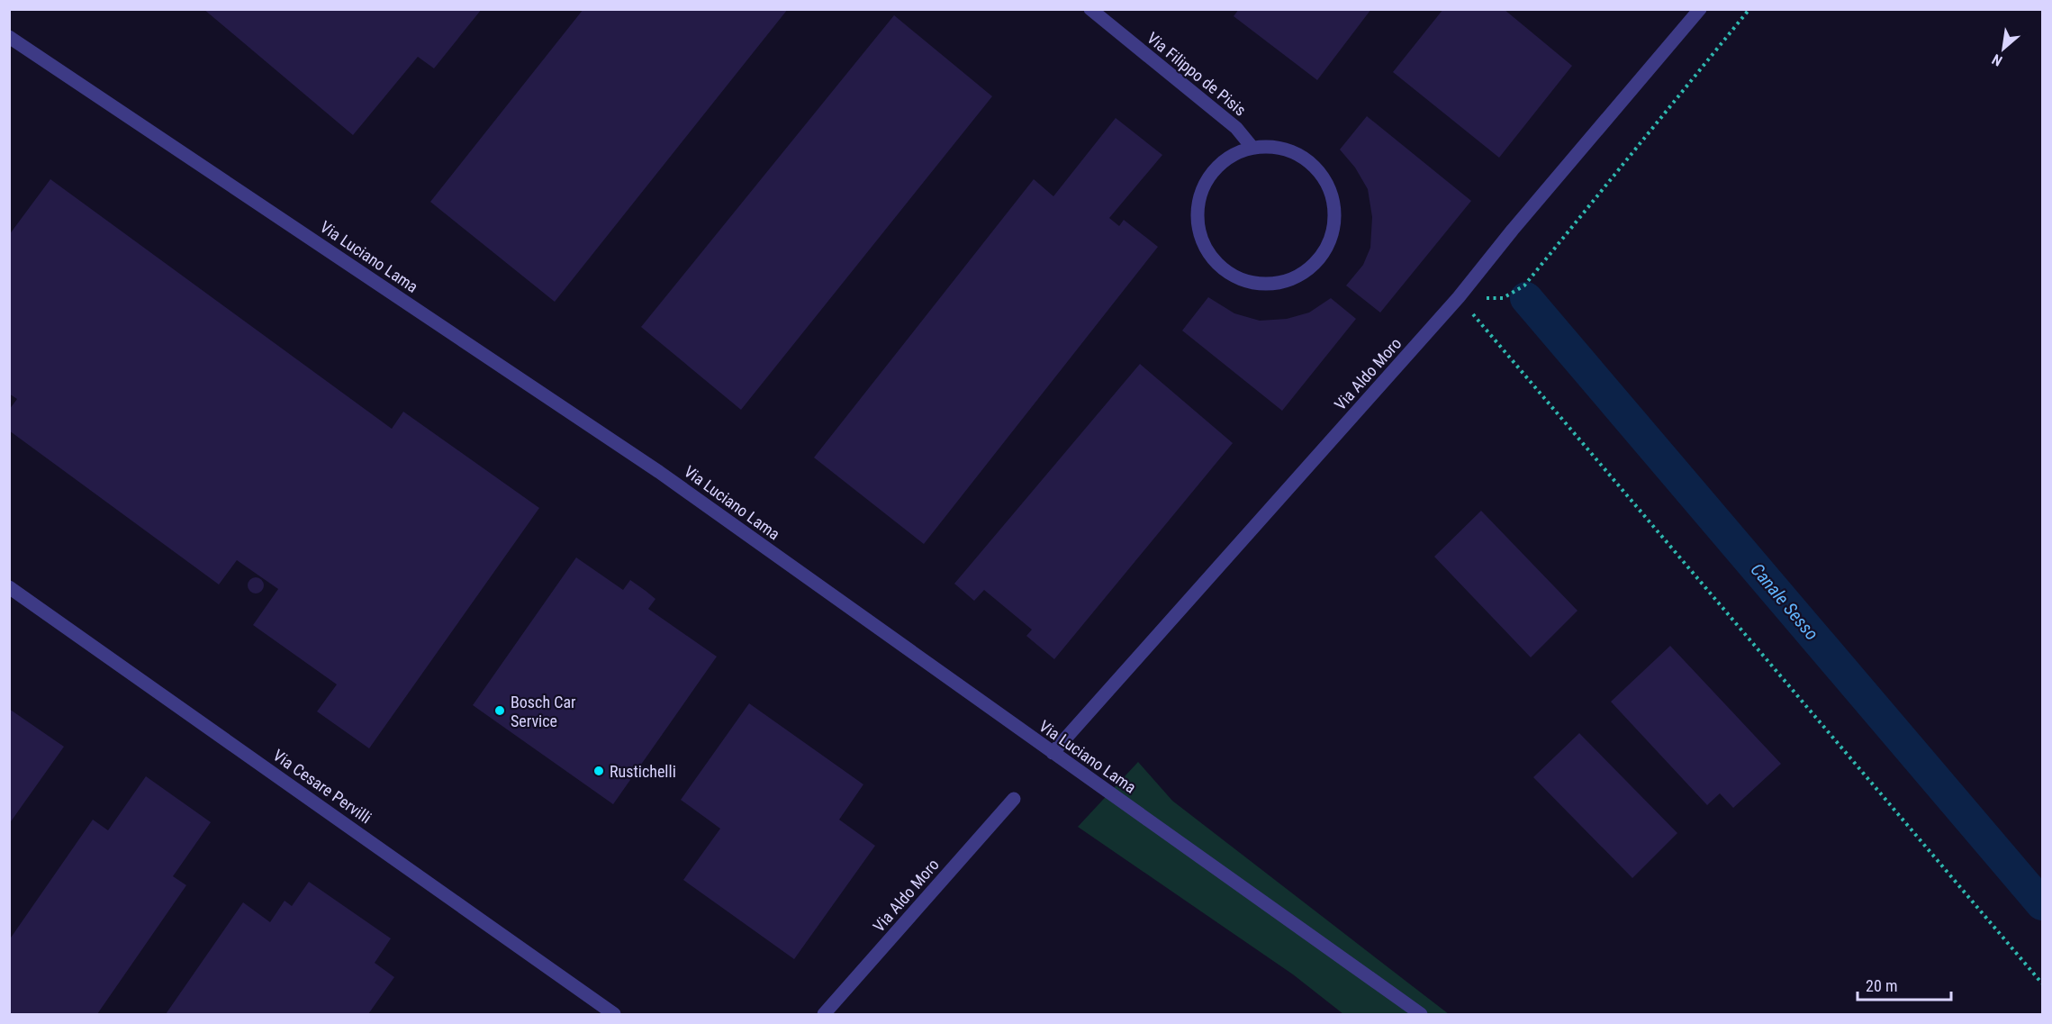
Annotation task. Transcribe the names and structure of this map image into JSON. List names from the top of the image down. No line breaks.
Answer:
{"streets":{"street":["Via Filippo de Pisis","Via Luciano Lama","Via Aldo Moro","Via Cesare Pervilli"]},"crossings":[["Via Luciano Lama","Via Aldo Moro"]],"water":["Canale Sesso"],"places":["Bosch Car Service","Rustichelli"],"scale_bar":"20 m","north":"bottom left"}
